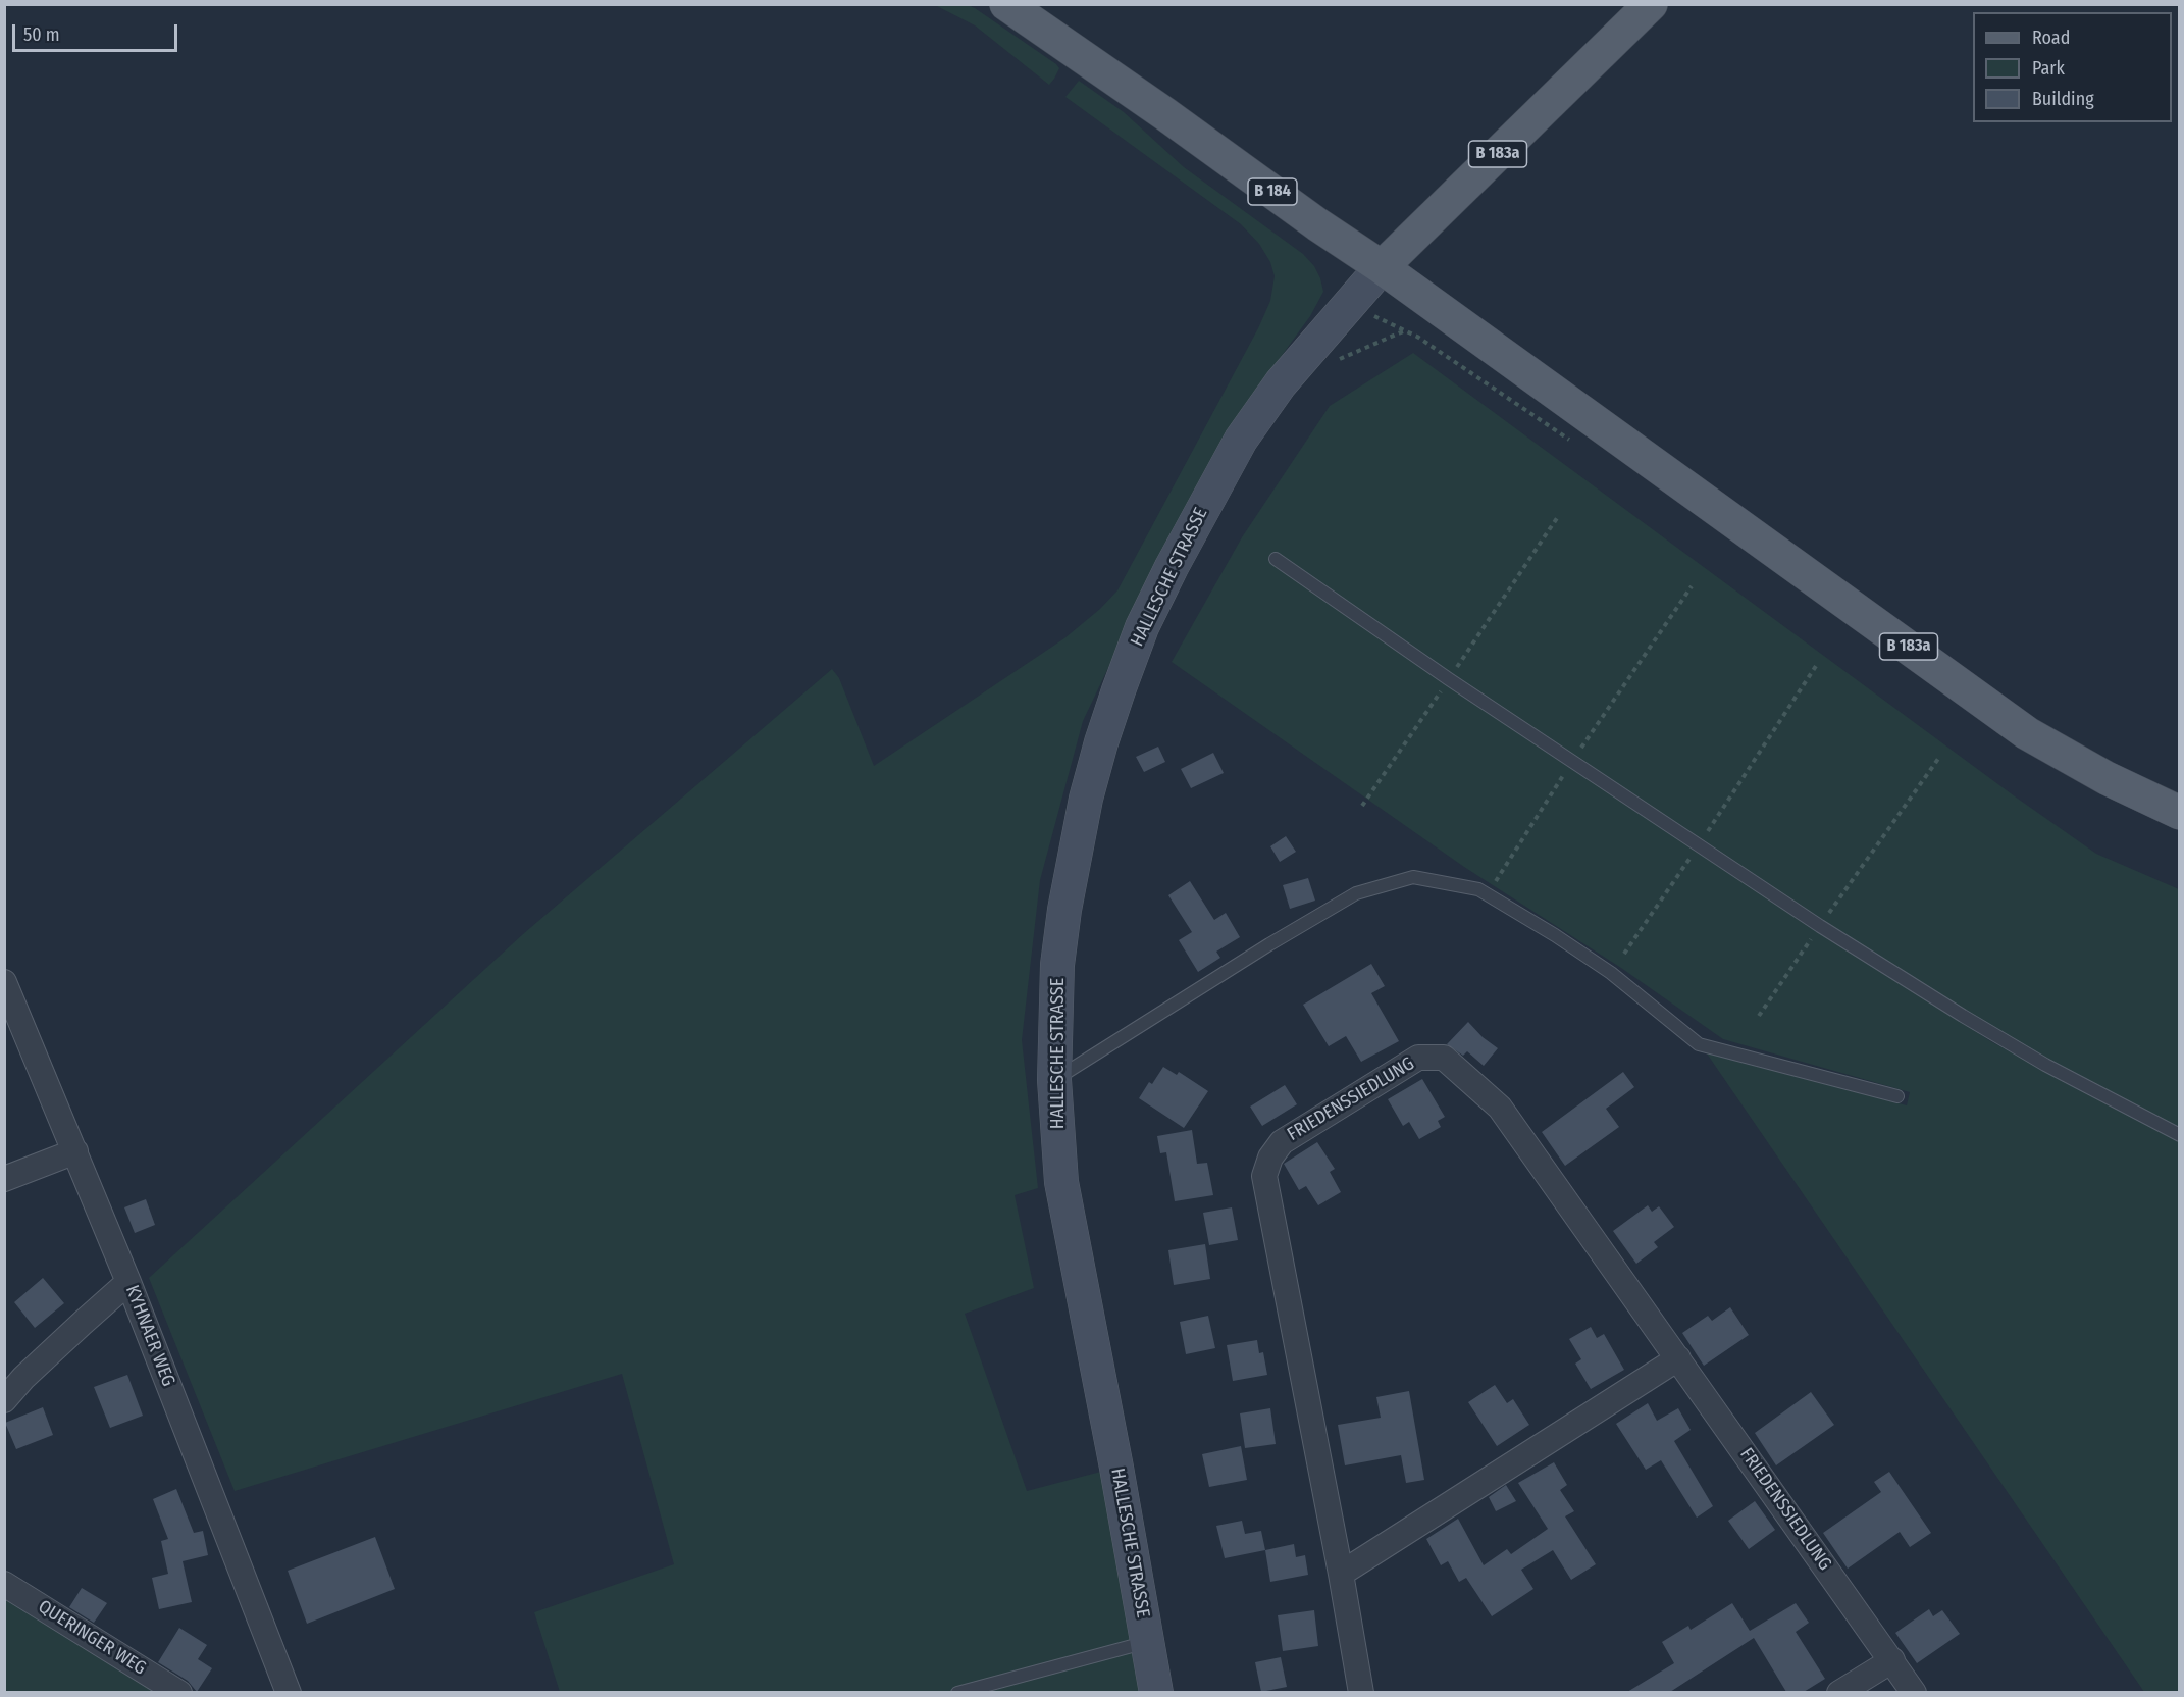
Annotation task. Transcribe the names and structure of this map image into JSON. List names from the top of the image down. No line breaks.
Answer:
{"streets":{"main road":["B 183a","B 184"],"street":["HALLESCHE STRASSE","FRIEDENSSIEDLUNG","KYHNAER WEG","QUERINGER WEG"]},"crossings":[["B 183a","B 184"],["B 183a","HALLESCHE STRASSE"],["B 184","HALLESCHE STRASSE"]],"legend":["Road","Park","Building"],"scale_bar":"50 m"}
